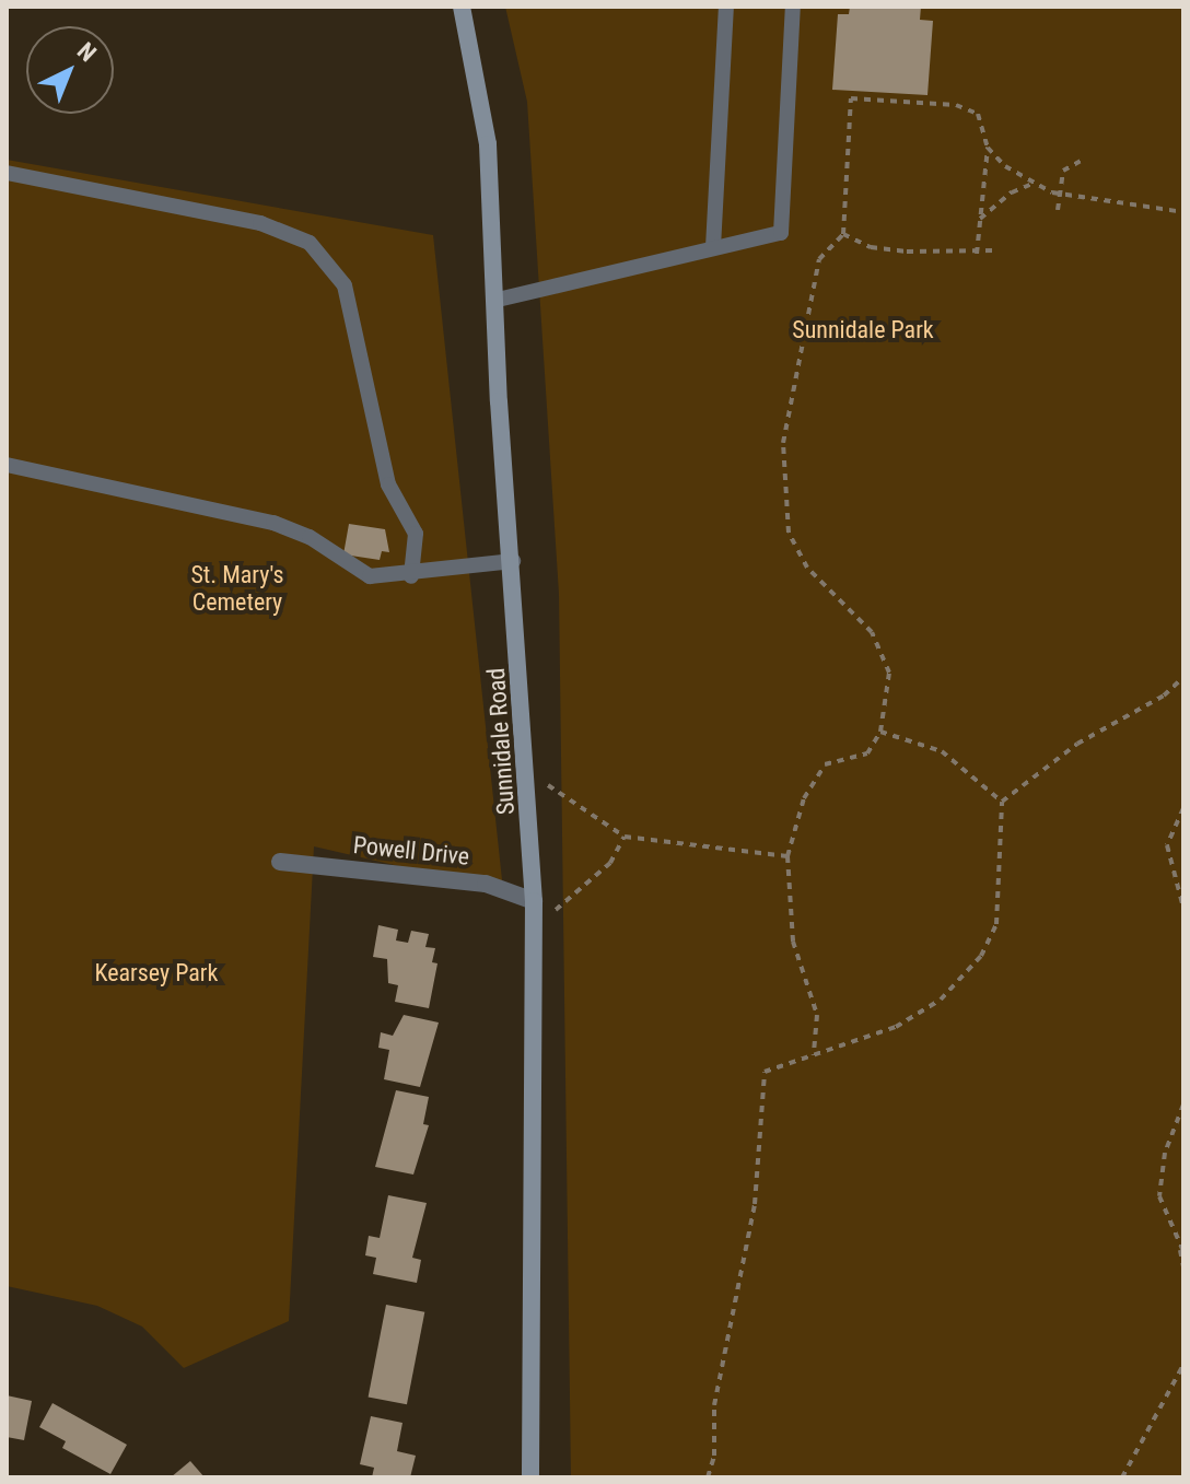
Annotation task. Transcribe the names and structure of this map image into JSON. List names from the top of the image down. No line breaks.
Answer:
{"streets":{"main road":["Sunnidale Road"],"street":["Powell Drive"]},"crossings":[["Sunnidale Road","Powell Drive"]],"parks":["Sunnidale Park","St. Mary's Cemetery","Kearsey Park"],"north":"top right"}
